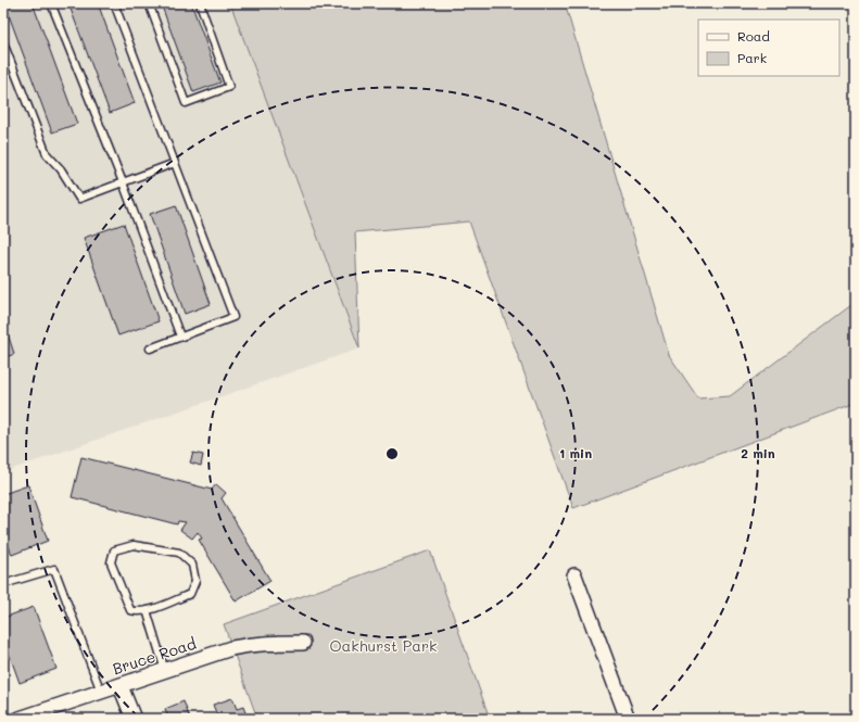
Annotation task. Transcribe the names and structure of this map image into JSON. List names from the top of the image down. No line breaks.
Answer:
{"streets":{"street":["Bruce Road"]},"parks":["Oakhurst Park"],"legend":["Road","Park"],"rings":["1 min","2 min"]}
